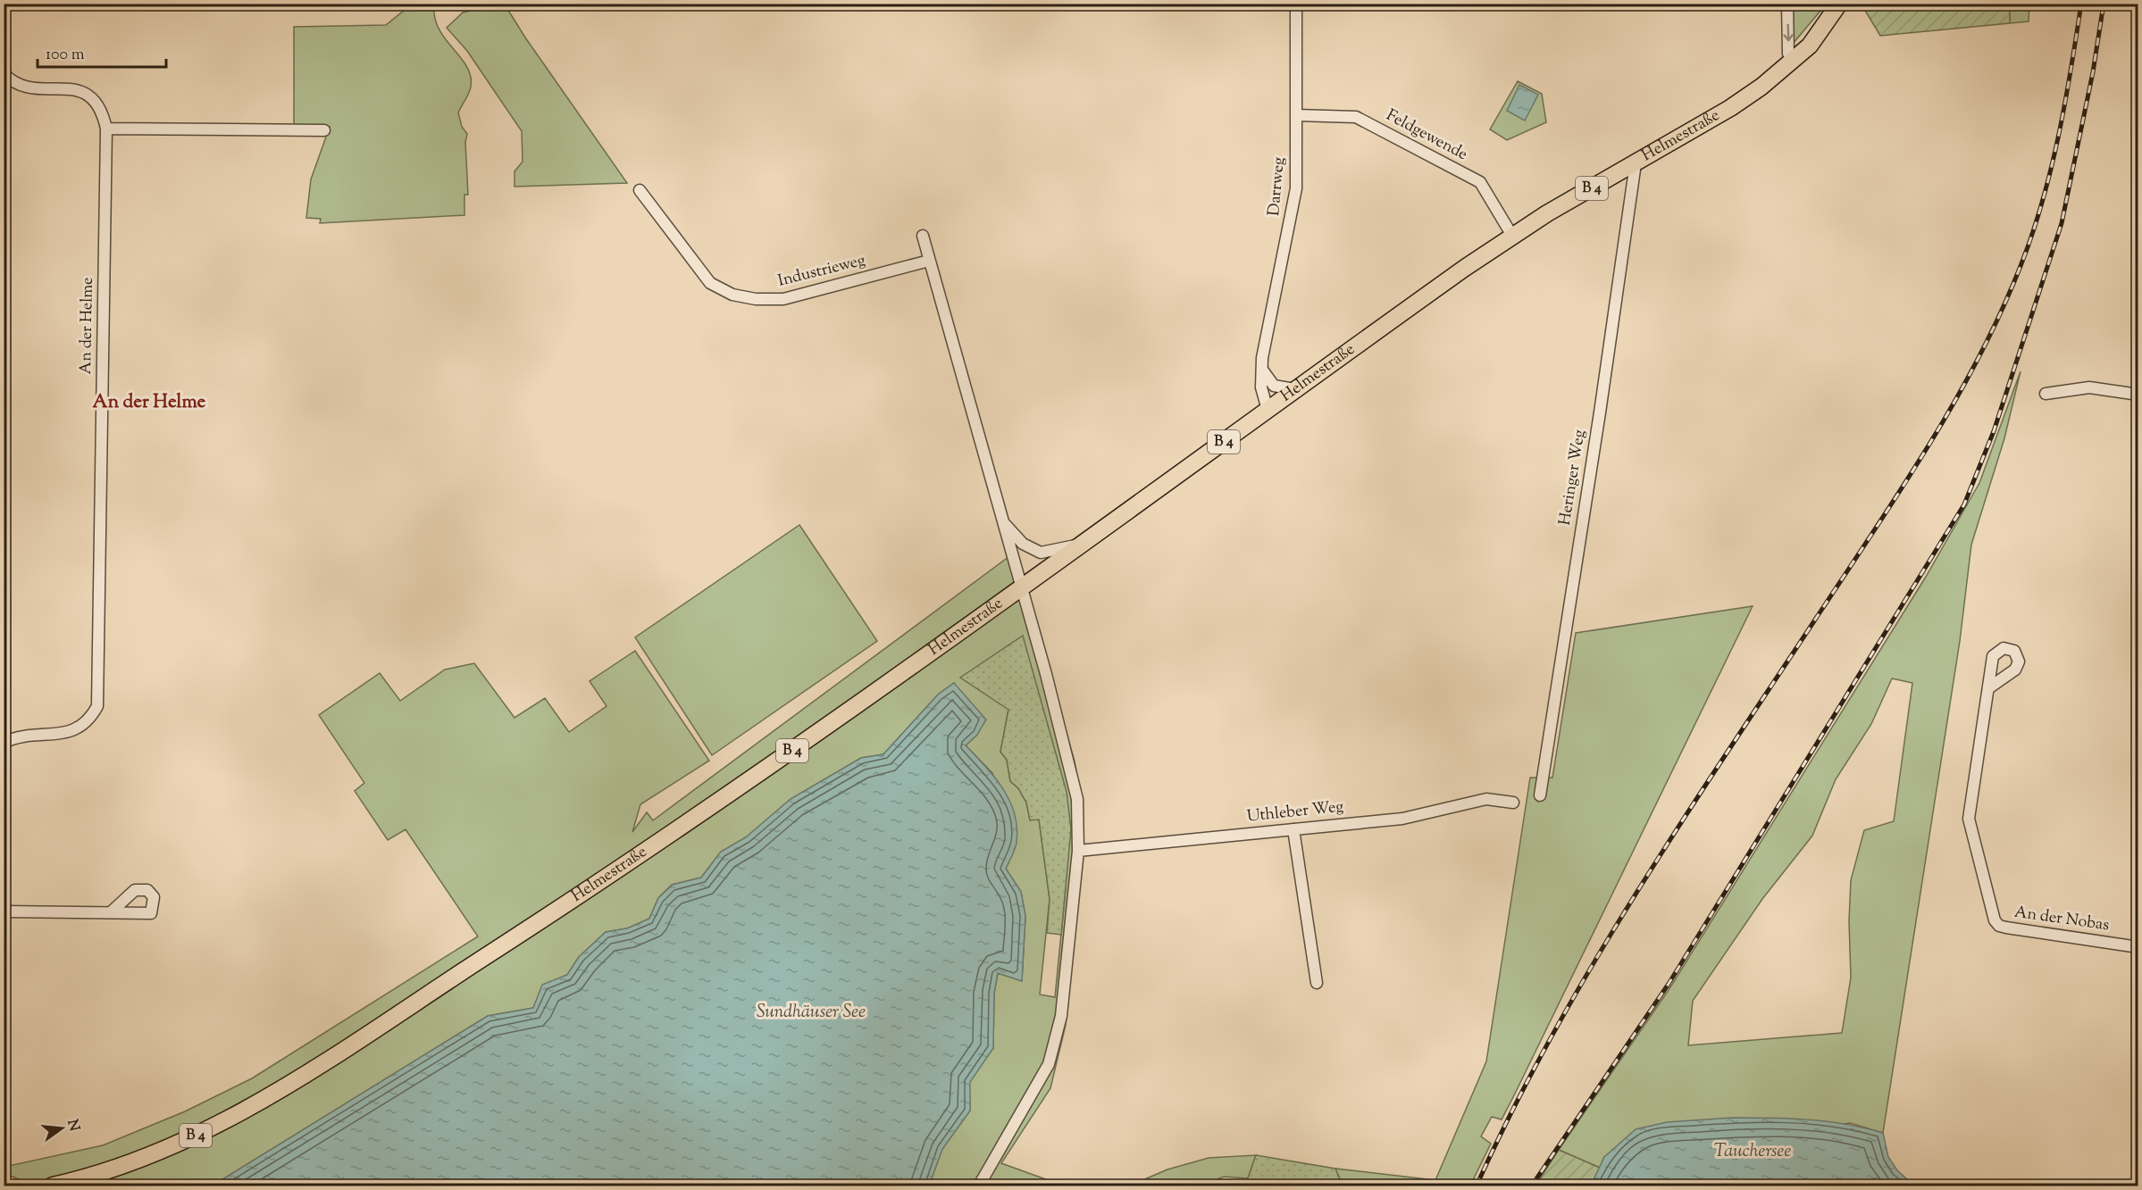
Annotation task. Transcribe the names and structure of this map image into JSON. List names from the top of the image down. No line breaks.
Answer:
{"streets":{"main road":["Helmestraße","B 4"],"street":["Feldgewende","Darrweg","Industrieweg","An der Helme","Heringer Weg","Uthleber Weg","An der Nobas"]},"crossings":[["Feldgewende","Helmestraße"],["Feldgewende","Darrweg"],["Helmestraße","Darrweg"],["Helmestraße","Heringer Weg"]],"districts":["An der Helme"],"water":["Sundhäuser See","Tauchersee"],"scale_bar":"100 m","north":"right"}
